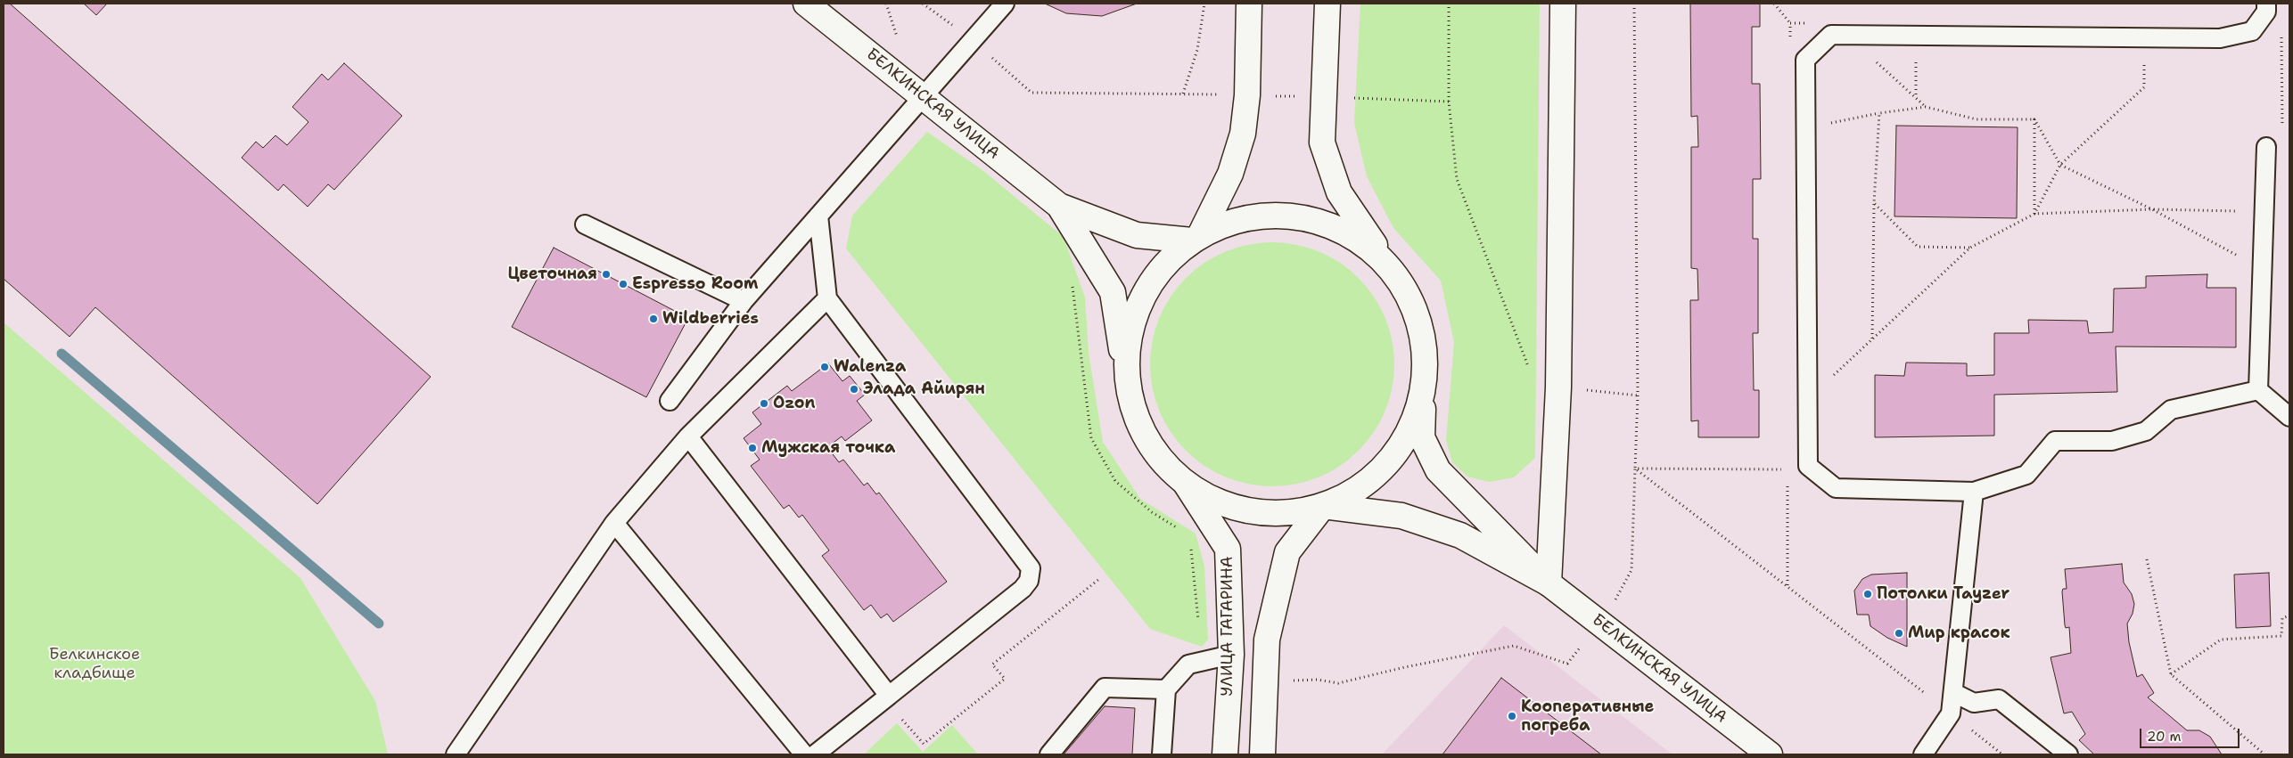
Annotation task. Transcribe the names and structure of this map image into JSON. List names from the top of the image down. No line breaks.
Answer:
{"streets":{"main road":["БЕЛКИНСКАЯ УЛИЦА","УЛИЦА ГАГАРИНА"]},"parks":["Белкинское кладбище"],"places":["Цветочная","Espresso Room","Wildberries","Walenza","Элада Айирян","Ozon","Мужская точка","Потолки Tayzer","Мир красок","Кооперативные погреба"],"scale_bar":"20 m"}
